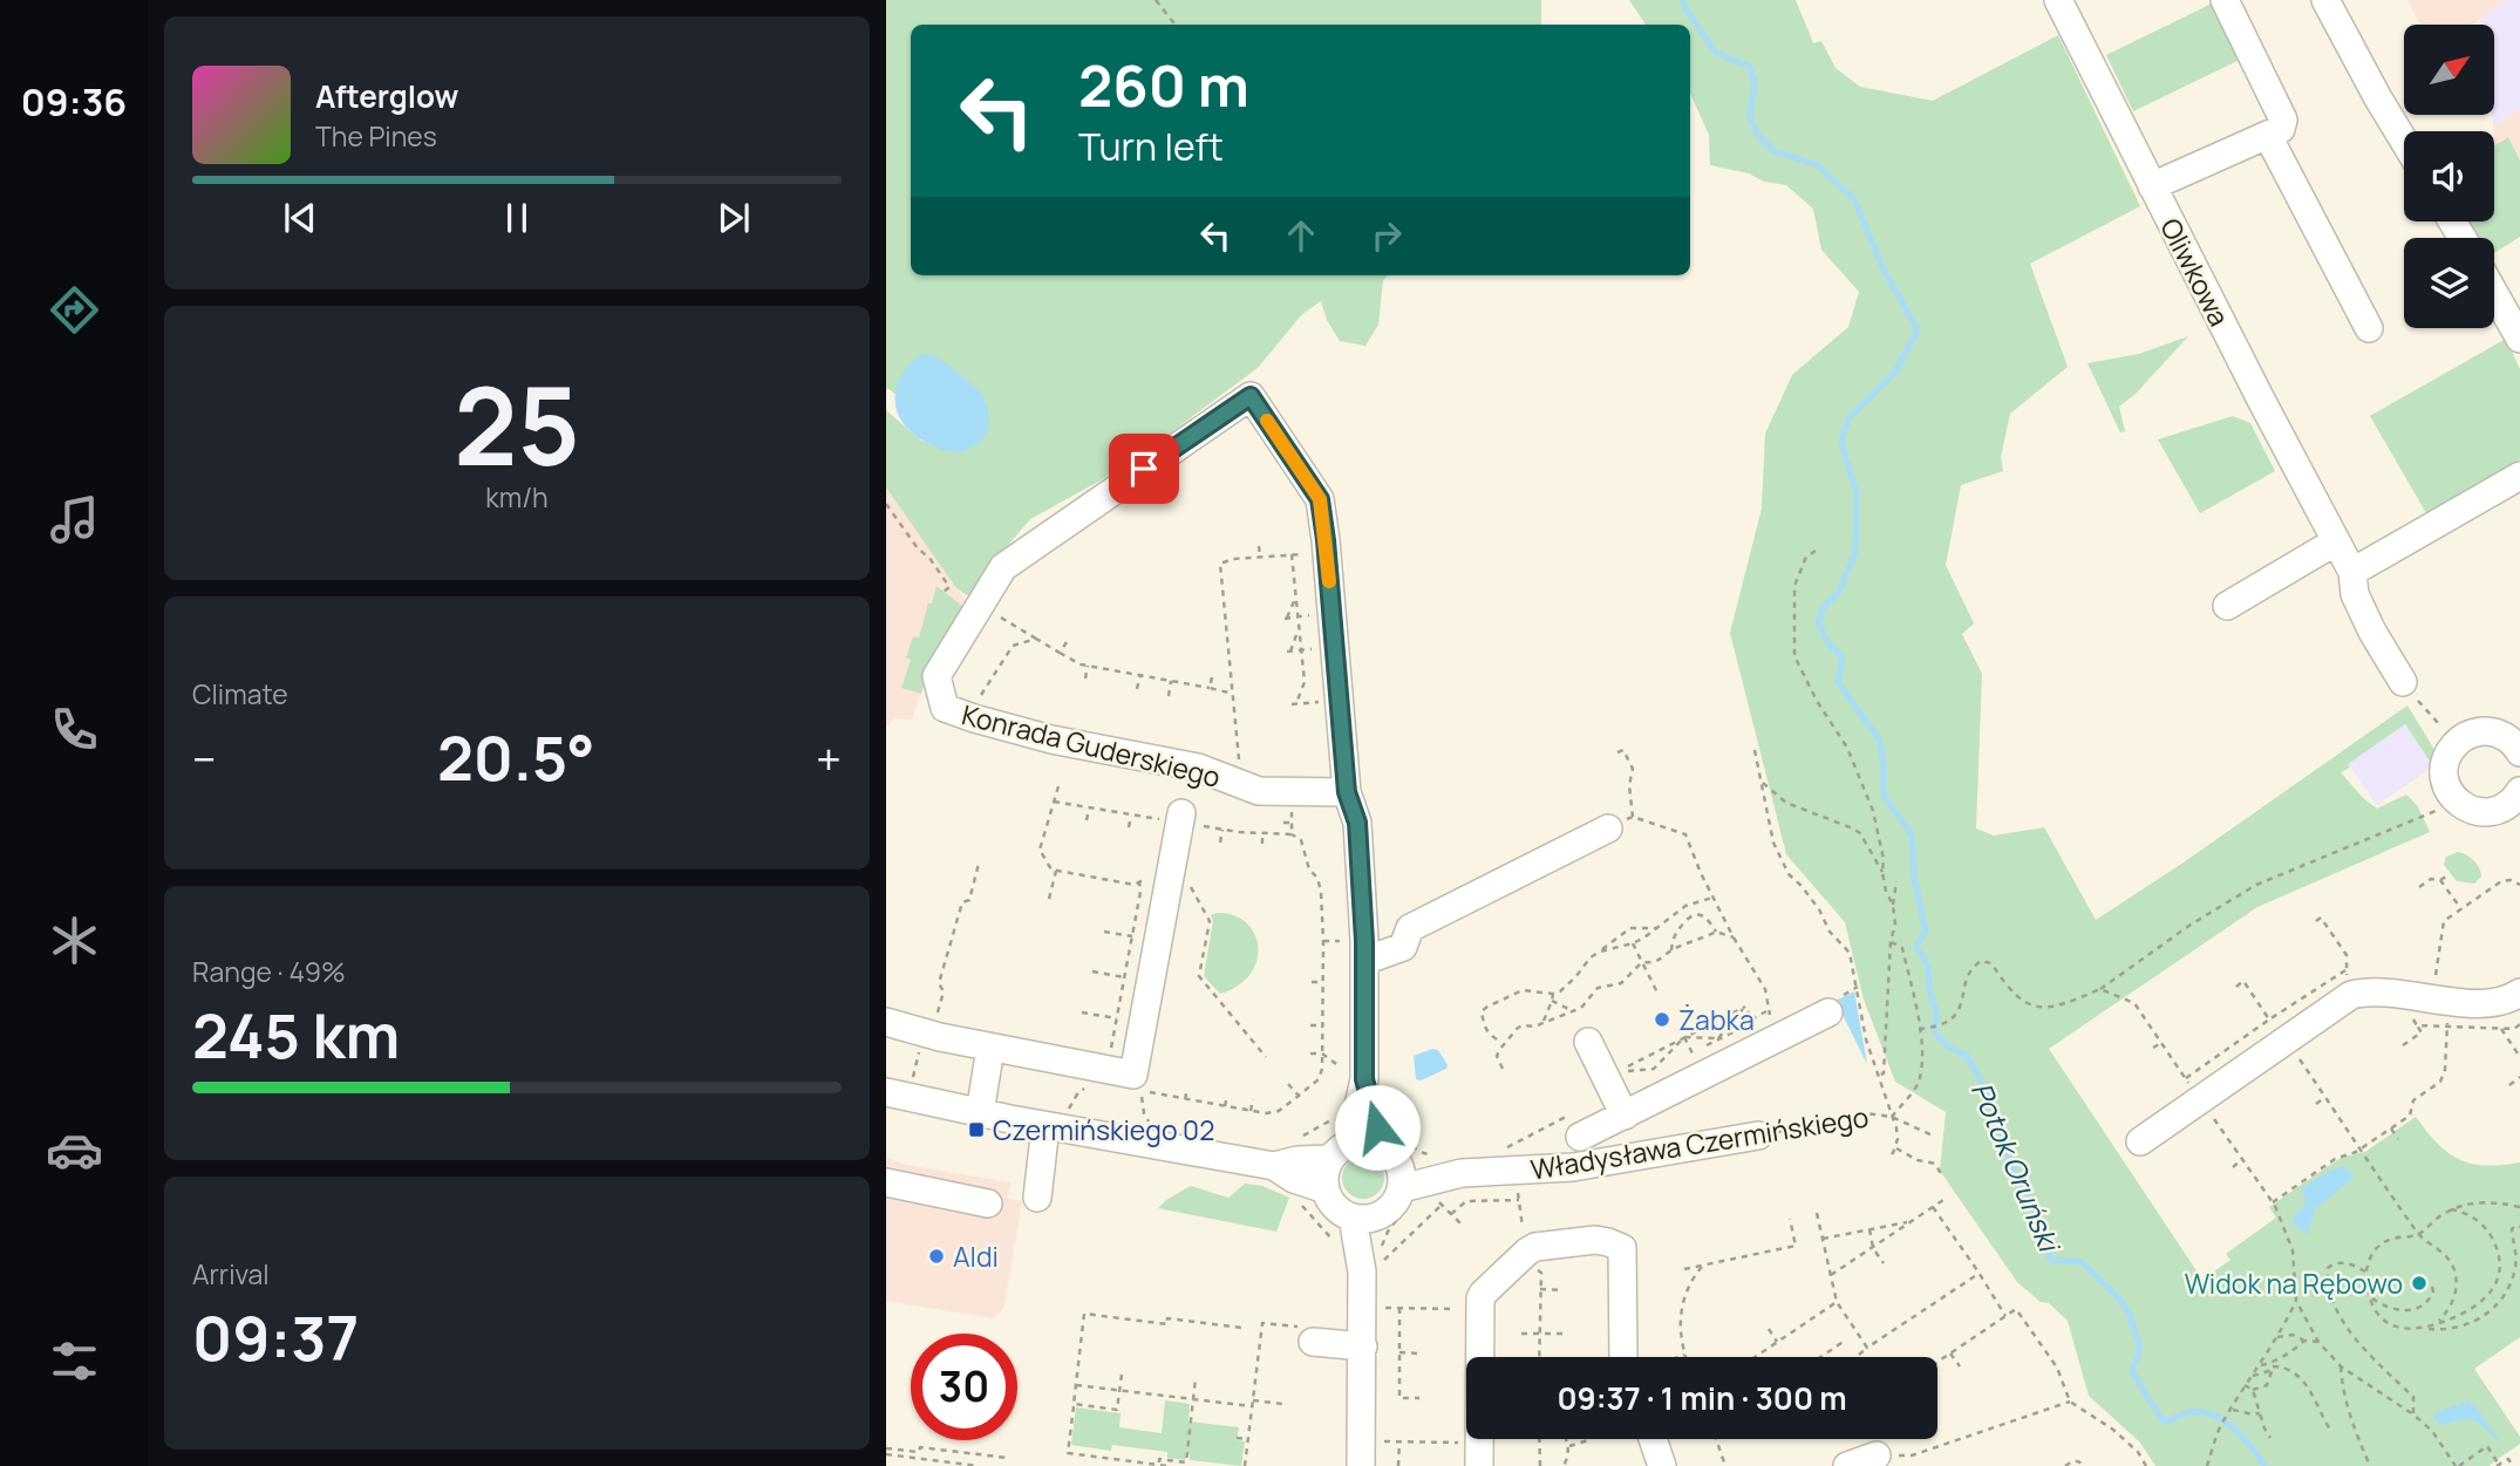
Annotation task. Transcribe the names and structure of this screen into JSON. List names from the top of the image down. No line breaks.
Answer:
{"streets":{"street":["Oliwkowa","Konrada Guderskiego","Władysława Czermińskiego"]},"water":["Potok Oruński"],"places":{"other":["Żabka","Aldi","Widok na Rębowo"],"transit":["Czermińskiego 02"]},"north":"top right","page":{"tabs":"09:36","turn":["260 m","Turn left"],"song":["Afterglow","The Pines"],"tile":[["25","km/h"],"Climate",["Range · 49%","245 km"],["Arrival","09:37"]],"heat":["−","20.5°","+"],"limit":"30","trip":"09:37 · 1 min · 300 m"}}
